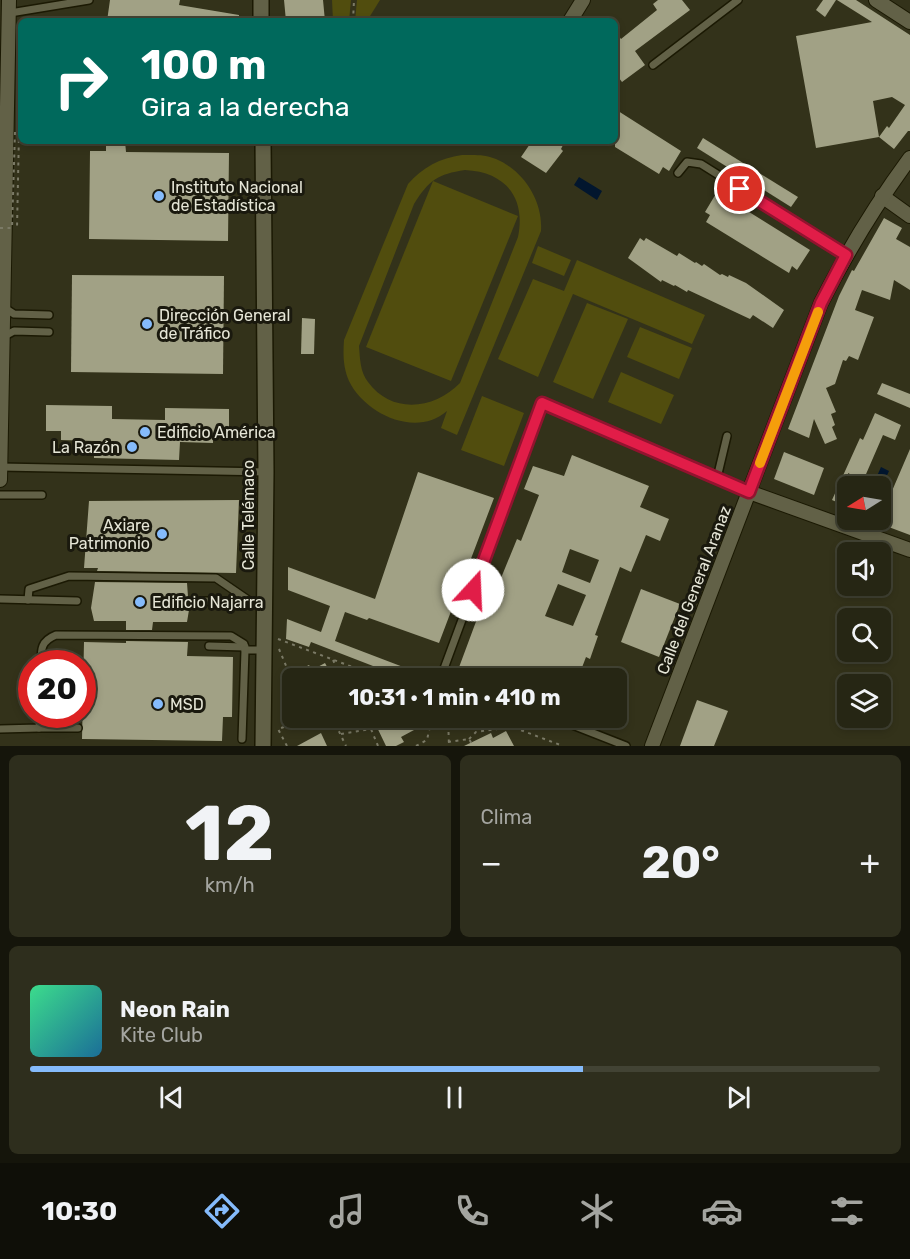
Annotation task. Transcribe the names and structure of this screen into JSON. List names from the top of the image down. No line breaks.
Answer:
{"streets":{"street":["Calle Telémaco","Calle del General Aranaz"]},"places":["Instituto Nacional de Estadística","Dirección General de Tráfico","Edificio América","La Razón","Axiare Patrimonio","Edificio Najarra","MSD"],"north":"left","page":{"turn":["100 m","Gira a la derecha"],"limit":"20","trip":"10:31 · 1 min · 410 m","tile":[["12","km/h"],"Clima"],"heat":["−","20°","+"],"song":["Neon Rain","Kite Club"],"tabs":"10:30"}}
